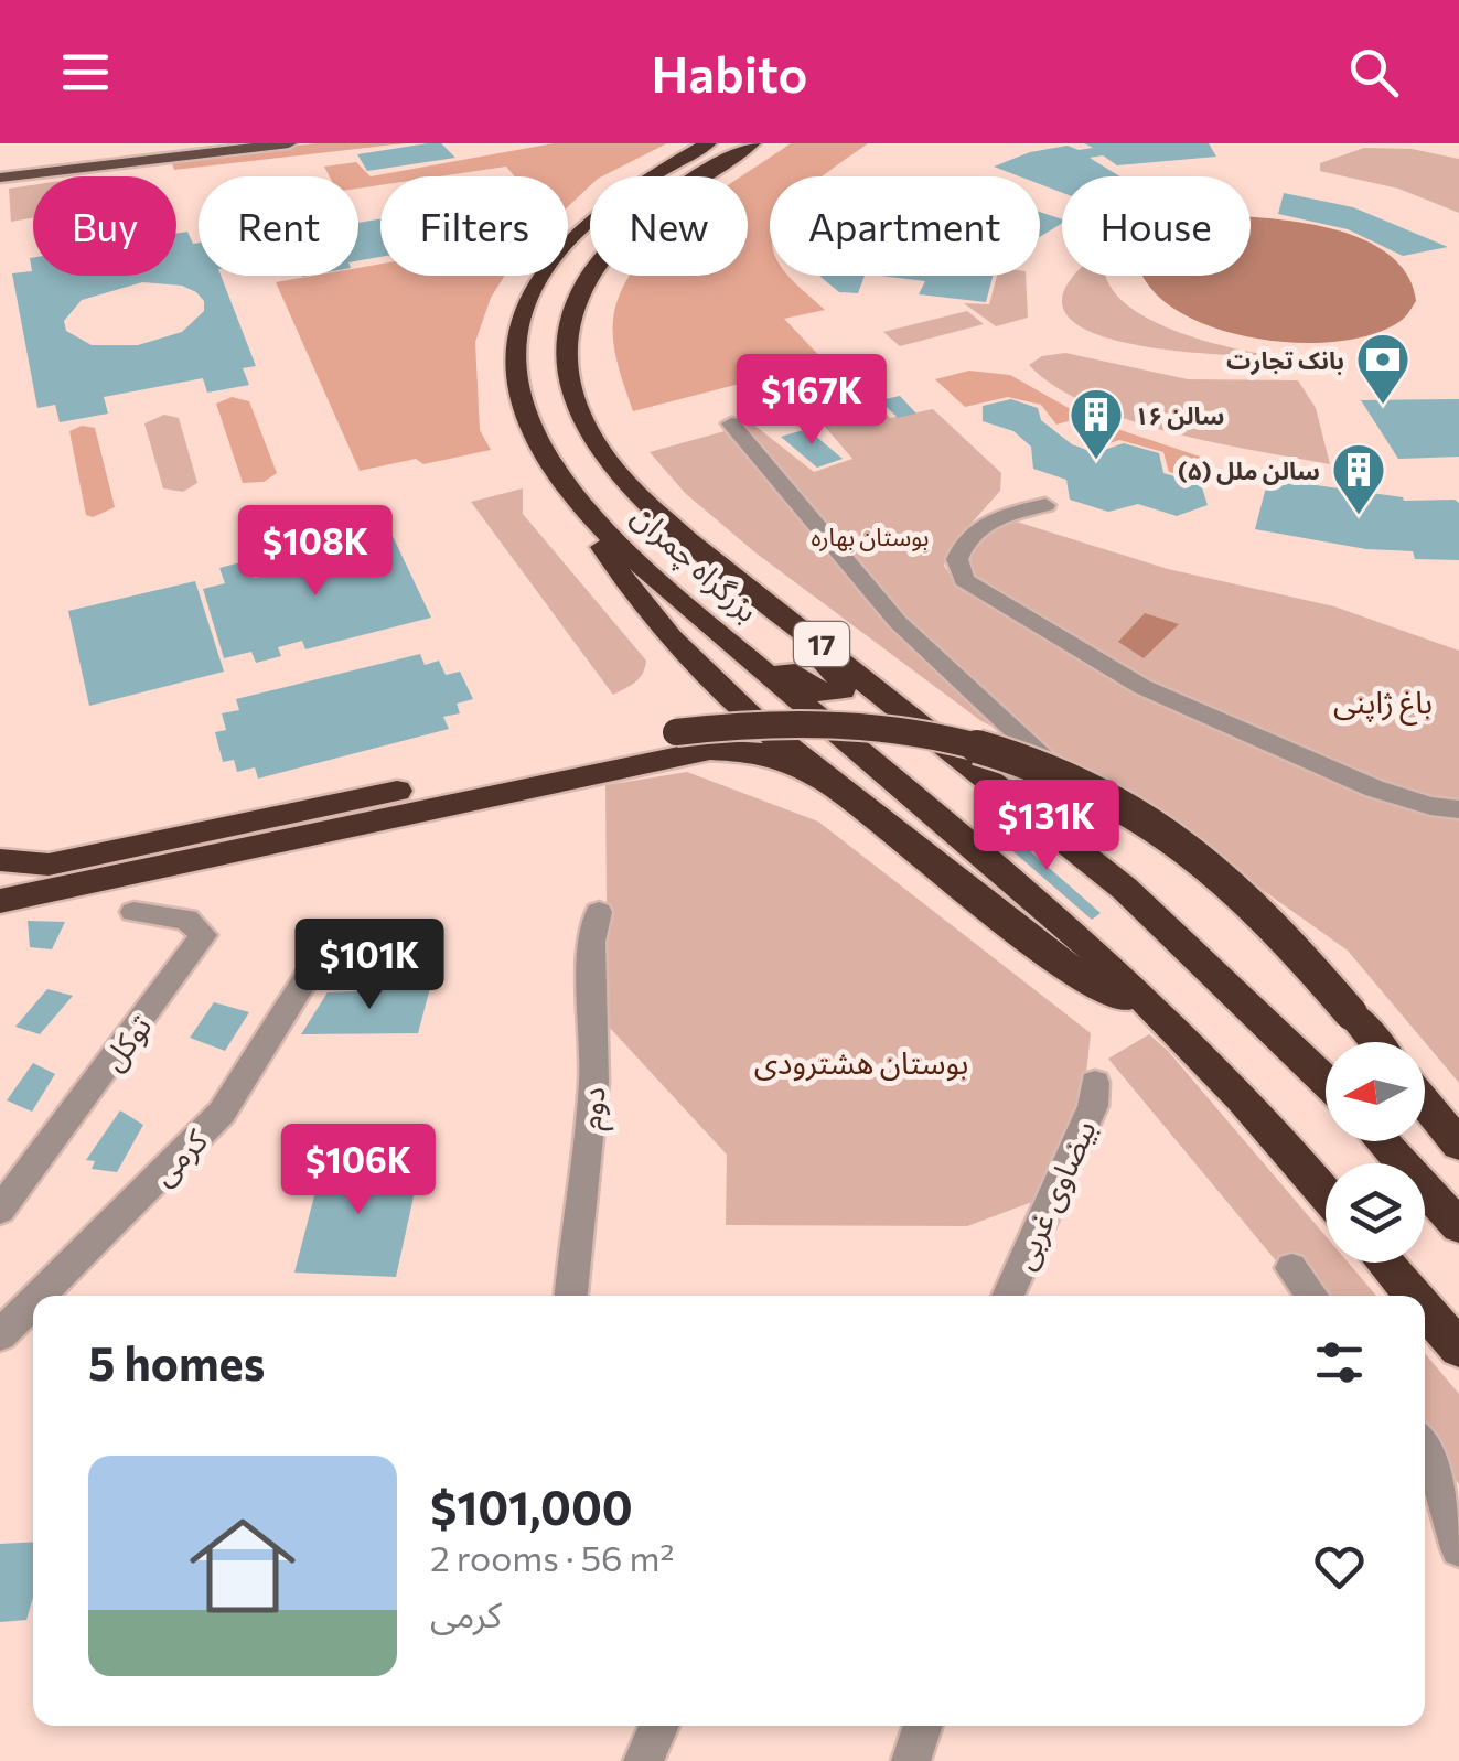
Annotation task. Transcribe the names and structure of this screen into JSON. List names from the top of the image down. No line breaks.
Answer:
{"streets":{"highway":["بزرگراه چمران","17"],"street":["توکل","دوم","کرمی","بیضاوی غربی"]},"parks":["بوستان بهاره","باغ ژاپنی","بوستان هشترودی"],"places":{"bank":["بانک تجارت"],"building":["سالن ۱۶","(۵) سالن ملل"]},"north":"left","page":{"header":"Habito","chip":["Buy","Rent","Filters","New","Apartment","House"],"price":["$167K","$108K","$131K","$101K","$106K"],"heading":"5 homes","list":[{"name":"$101,000","note":"2 rooms · 56 m² · کرمی"}]}}
